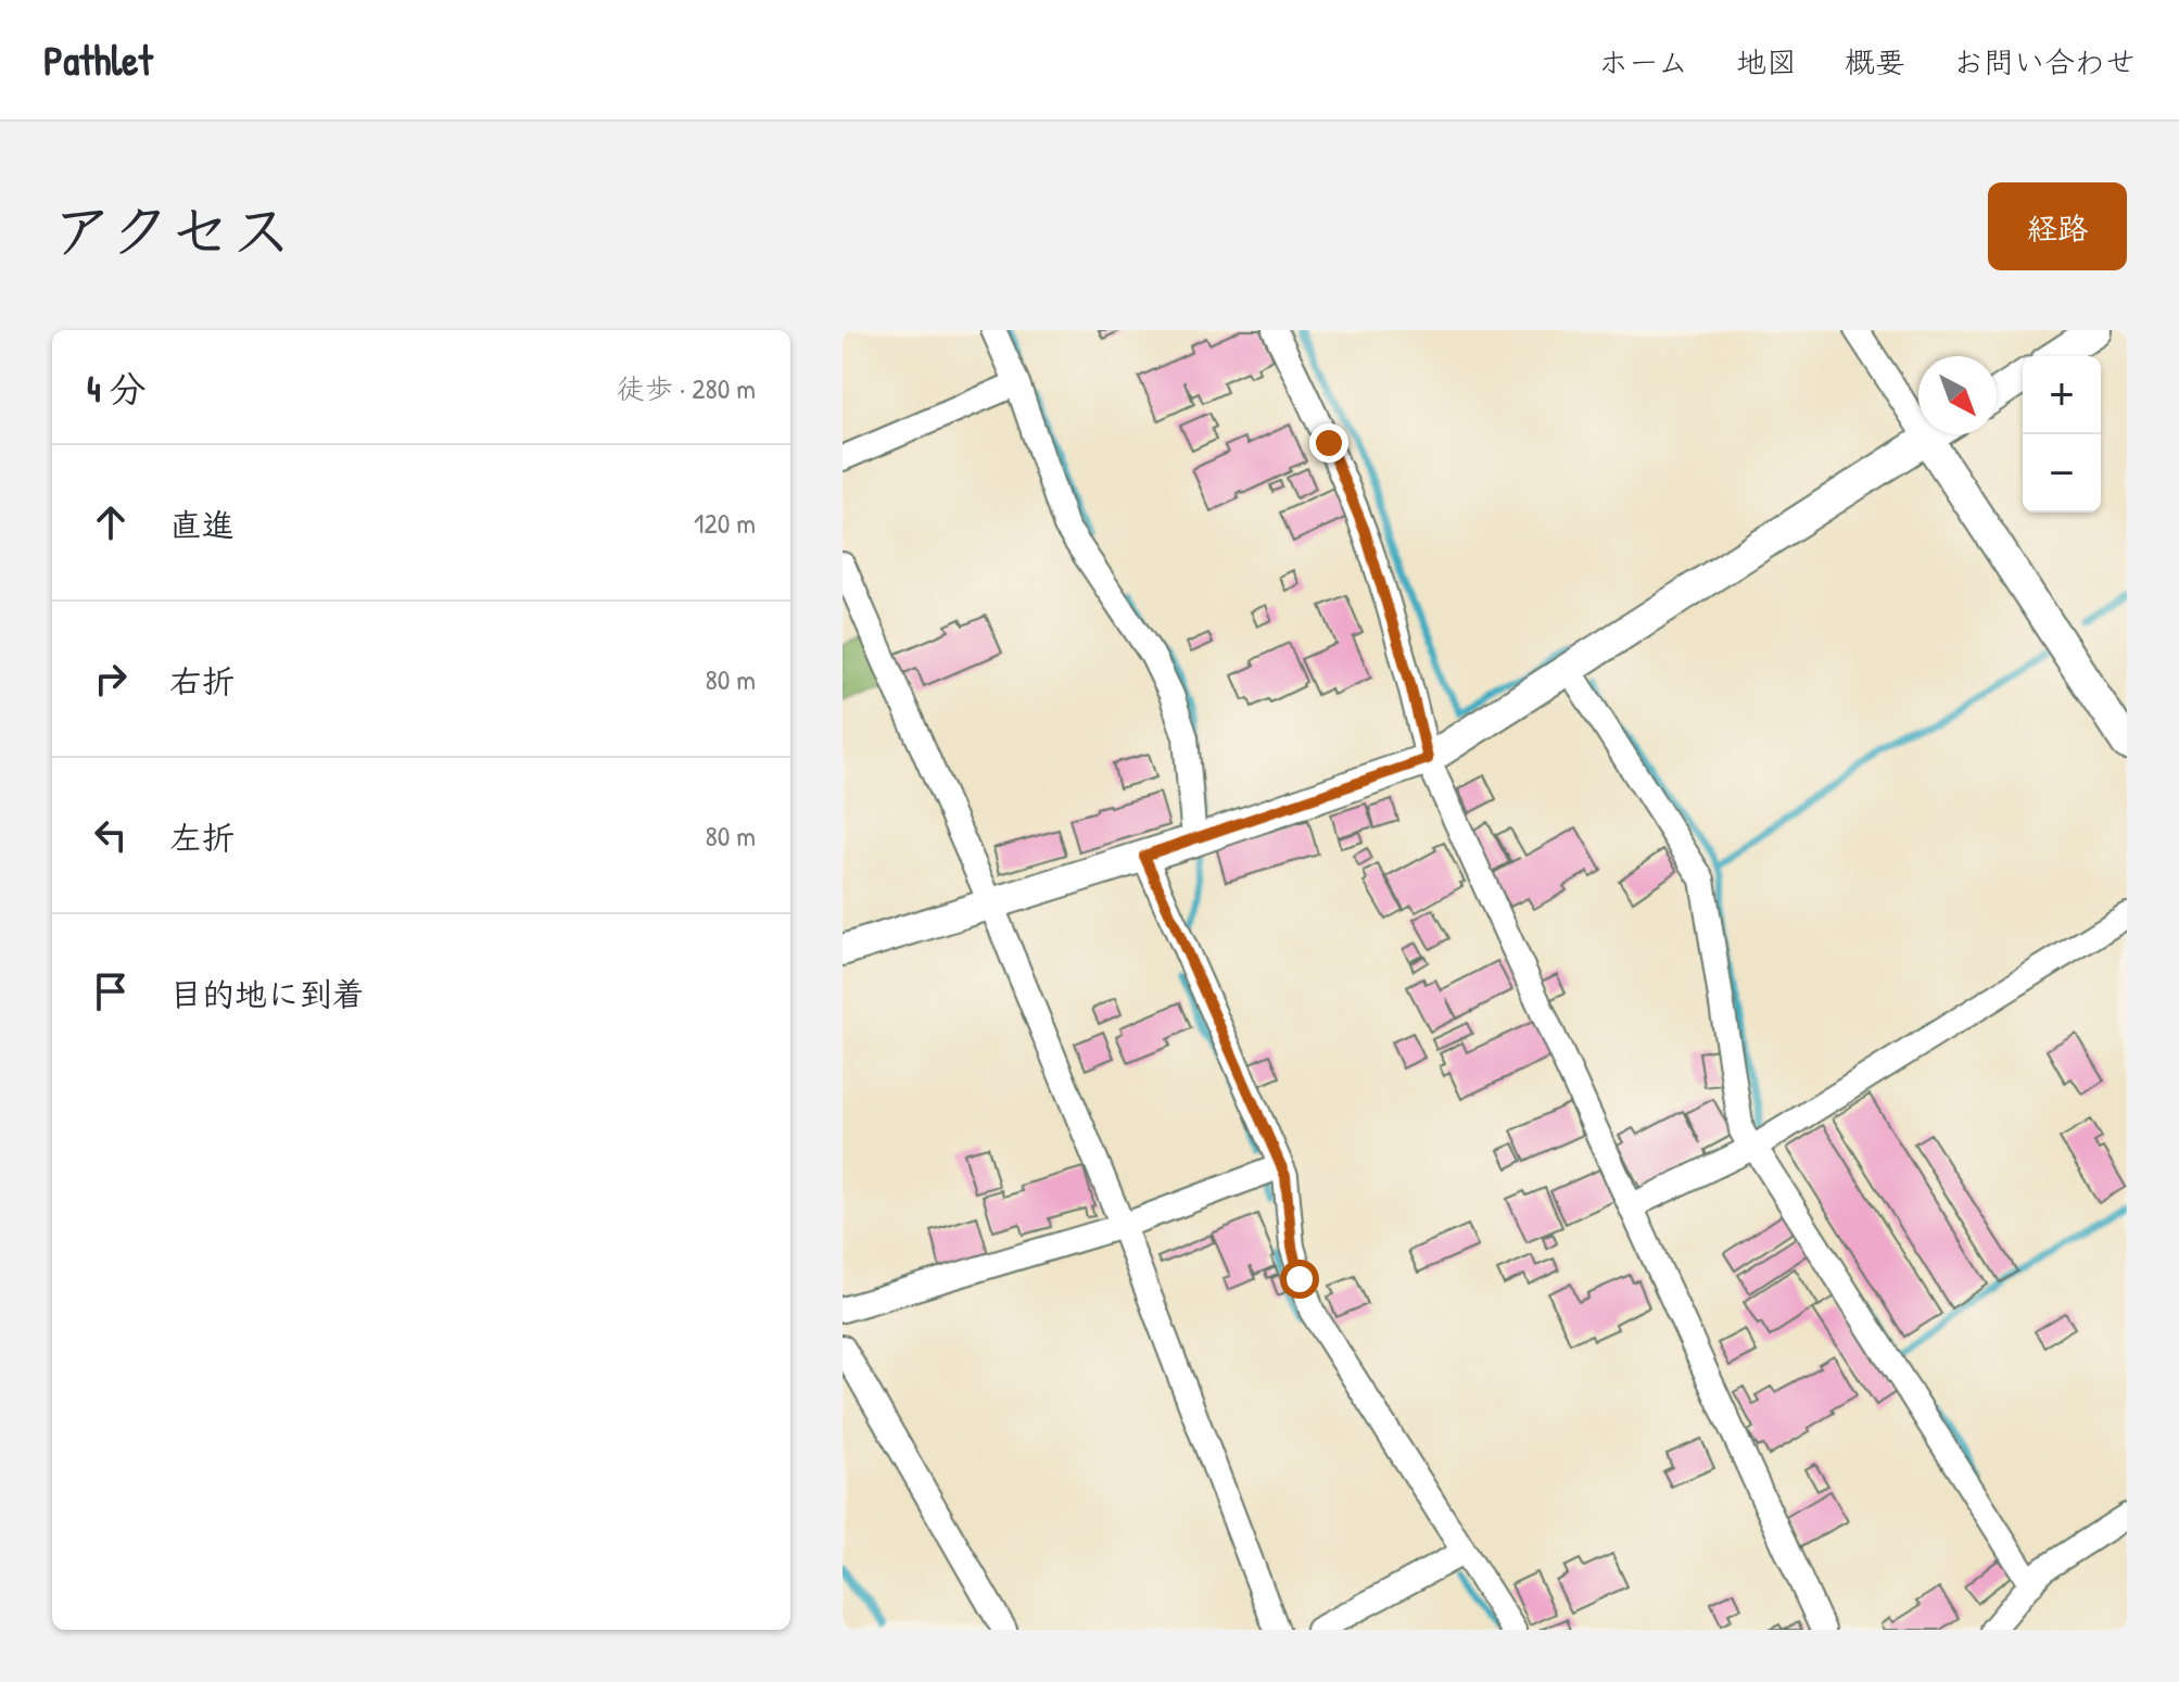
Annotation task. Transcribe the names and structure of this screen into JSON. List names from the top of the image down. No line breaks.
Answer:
{"north":"bottom right","page":{"header":"Pathlet","nav":["ホーム","地図","概要","お問い合わせ"],"title":"アクセス","buttons":"経路","heading":["4 分","徒歩 · 280 m"],"map_buttons":["+","−"],"list":[["直進","120 m"],["右折","80 m"],["左折","80 m"],"目的地に到着"]}}
